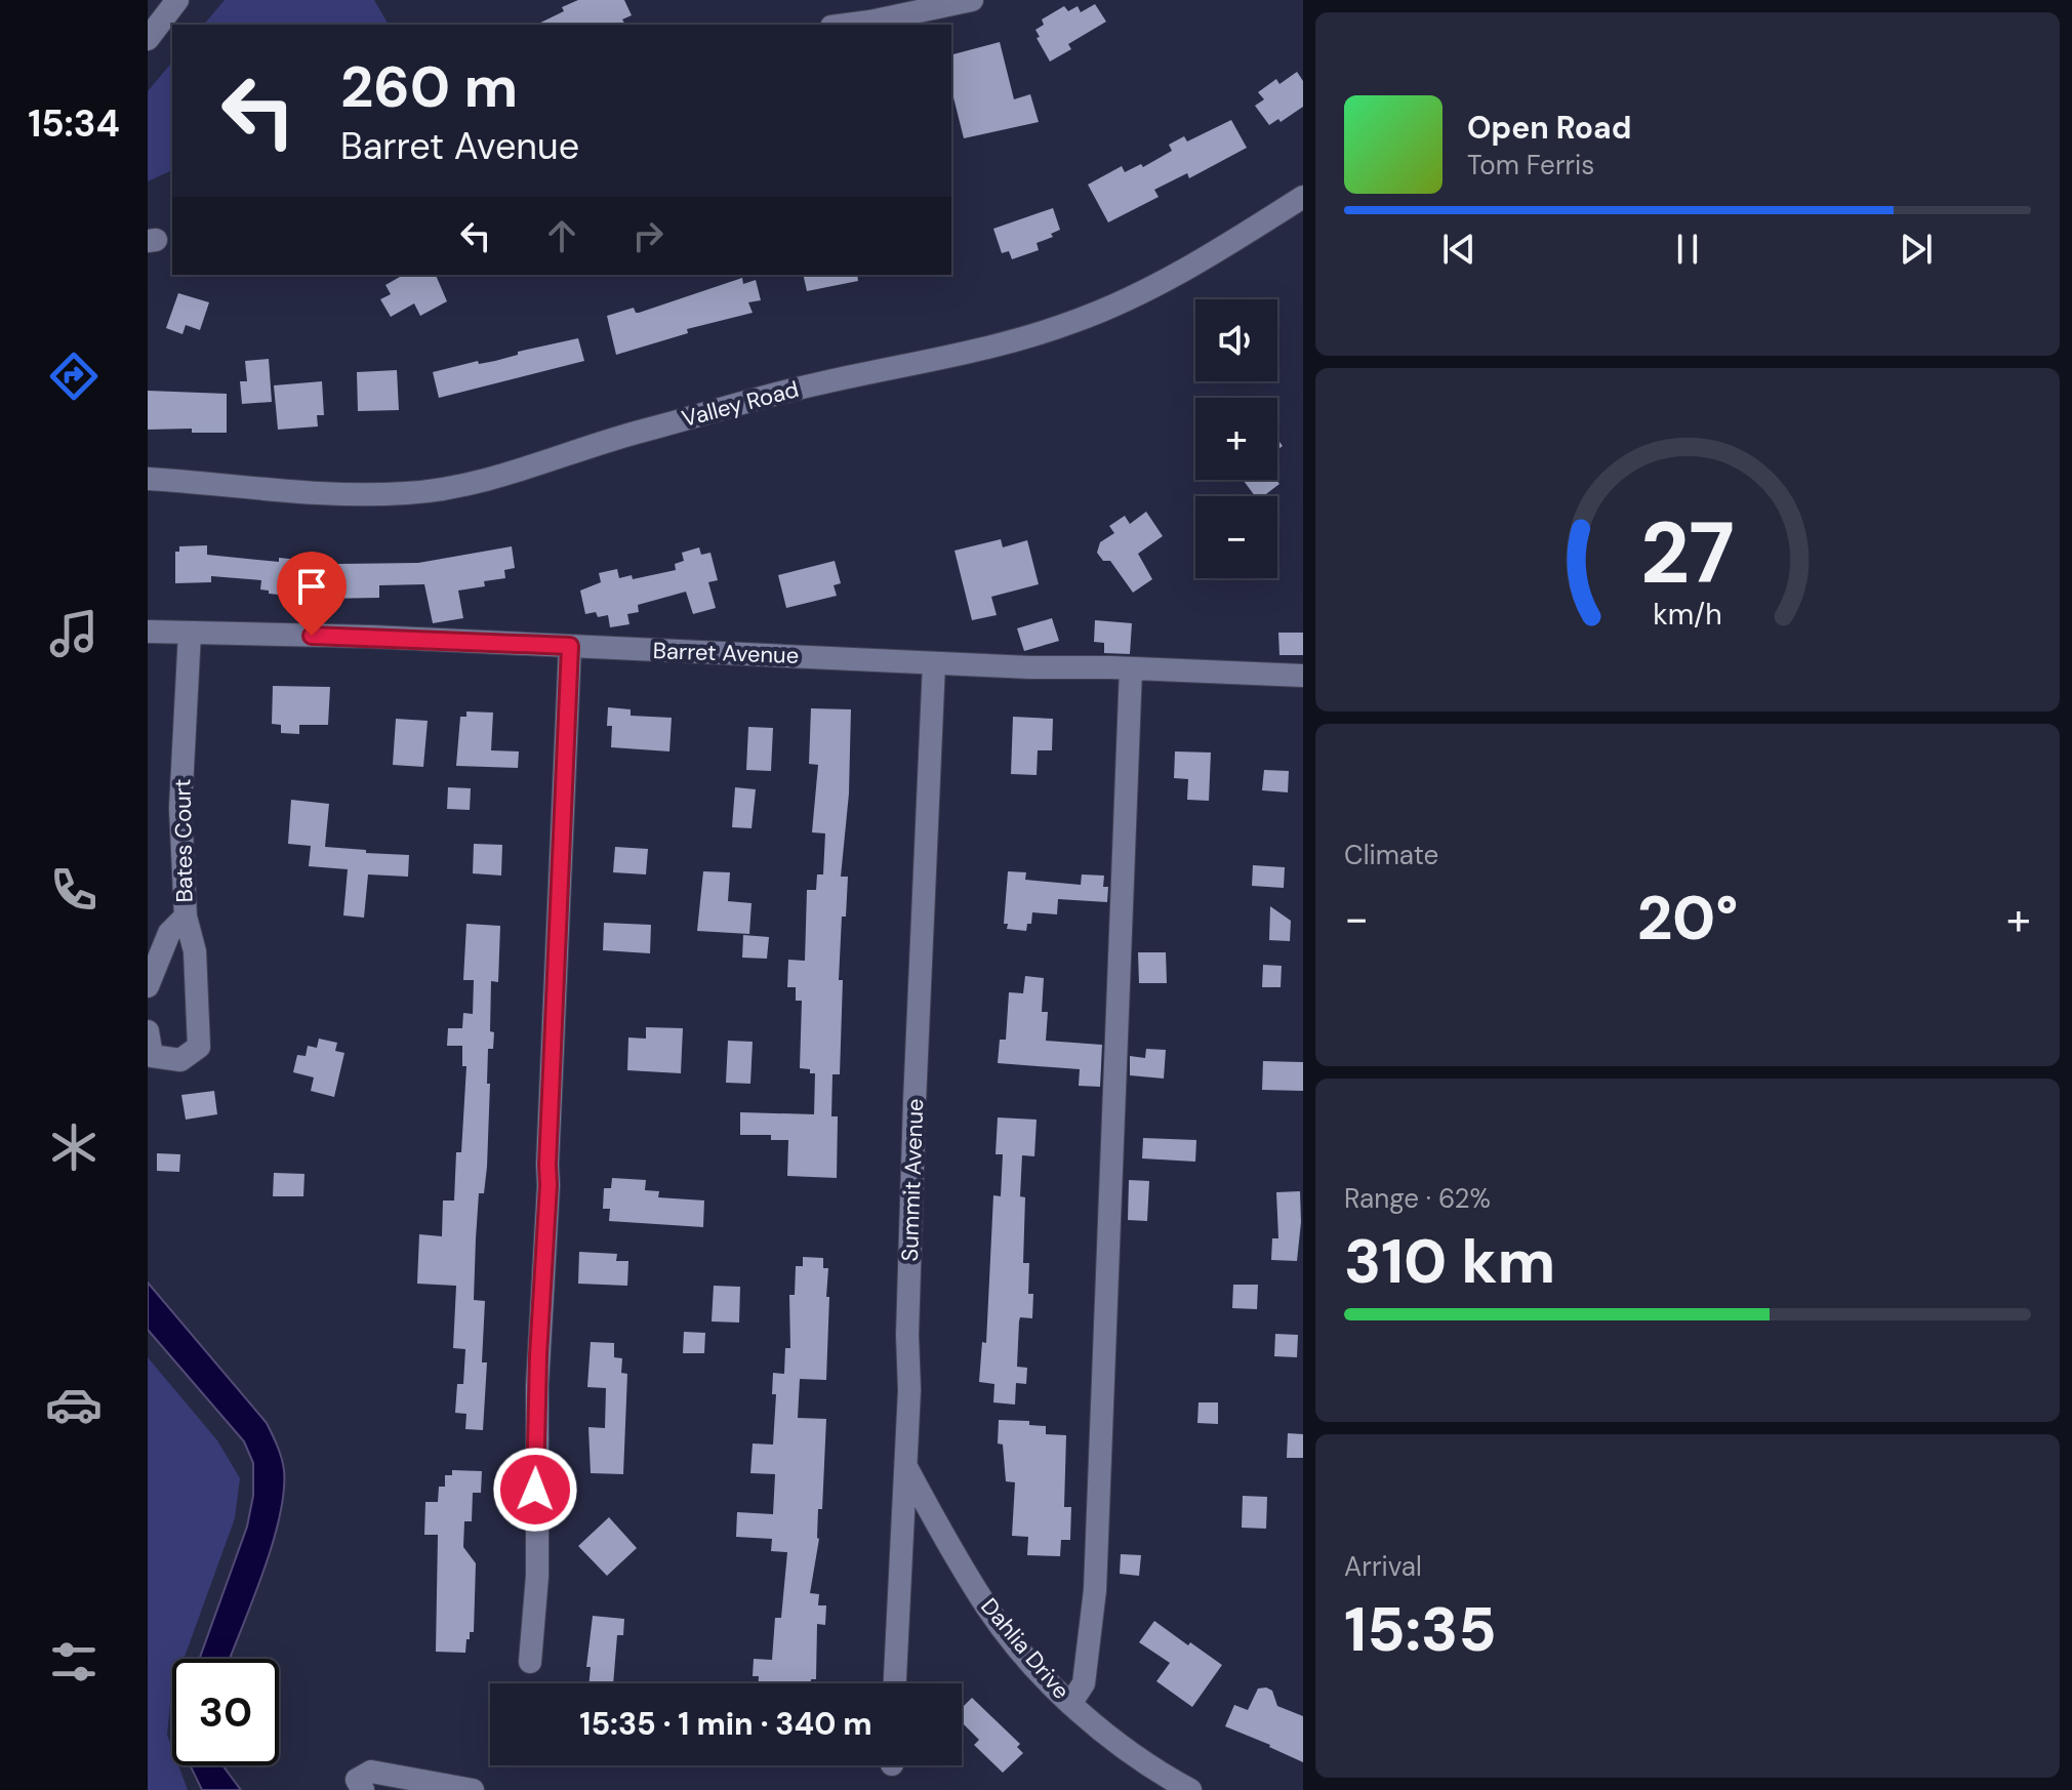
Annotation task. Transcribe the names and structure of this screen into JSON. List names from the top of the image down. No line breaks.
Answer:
{"streets":{"street":["Valley Road","Barret Avenue","Bates Court","Summit Avenue","Dahlia Drive"]},"crossings":[["Barret Avenue","Bates Court"],["Barret Avenue","Summit Avenue"],["Summit Avenue","Dahlia Drive"]],"page":{"tabs":"15:34","turn":["260 m","Barret Avenue"],"song":["Open Road","Tom Ferris"],"map_buttons":["+","−"],"tile":["Climate",["Range · 62%","310 km"],["Arrival","15:35"]],"heat":["−","20°","+"],"limit":"30","trip":"15:35 · 1 min · 340 m","gauge":["27","km/h"]}}
